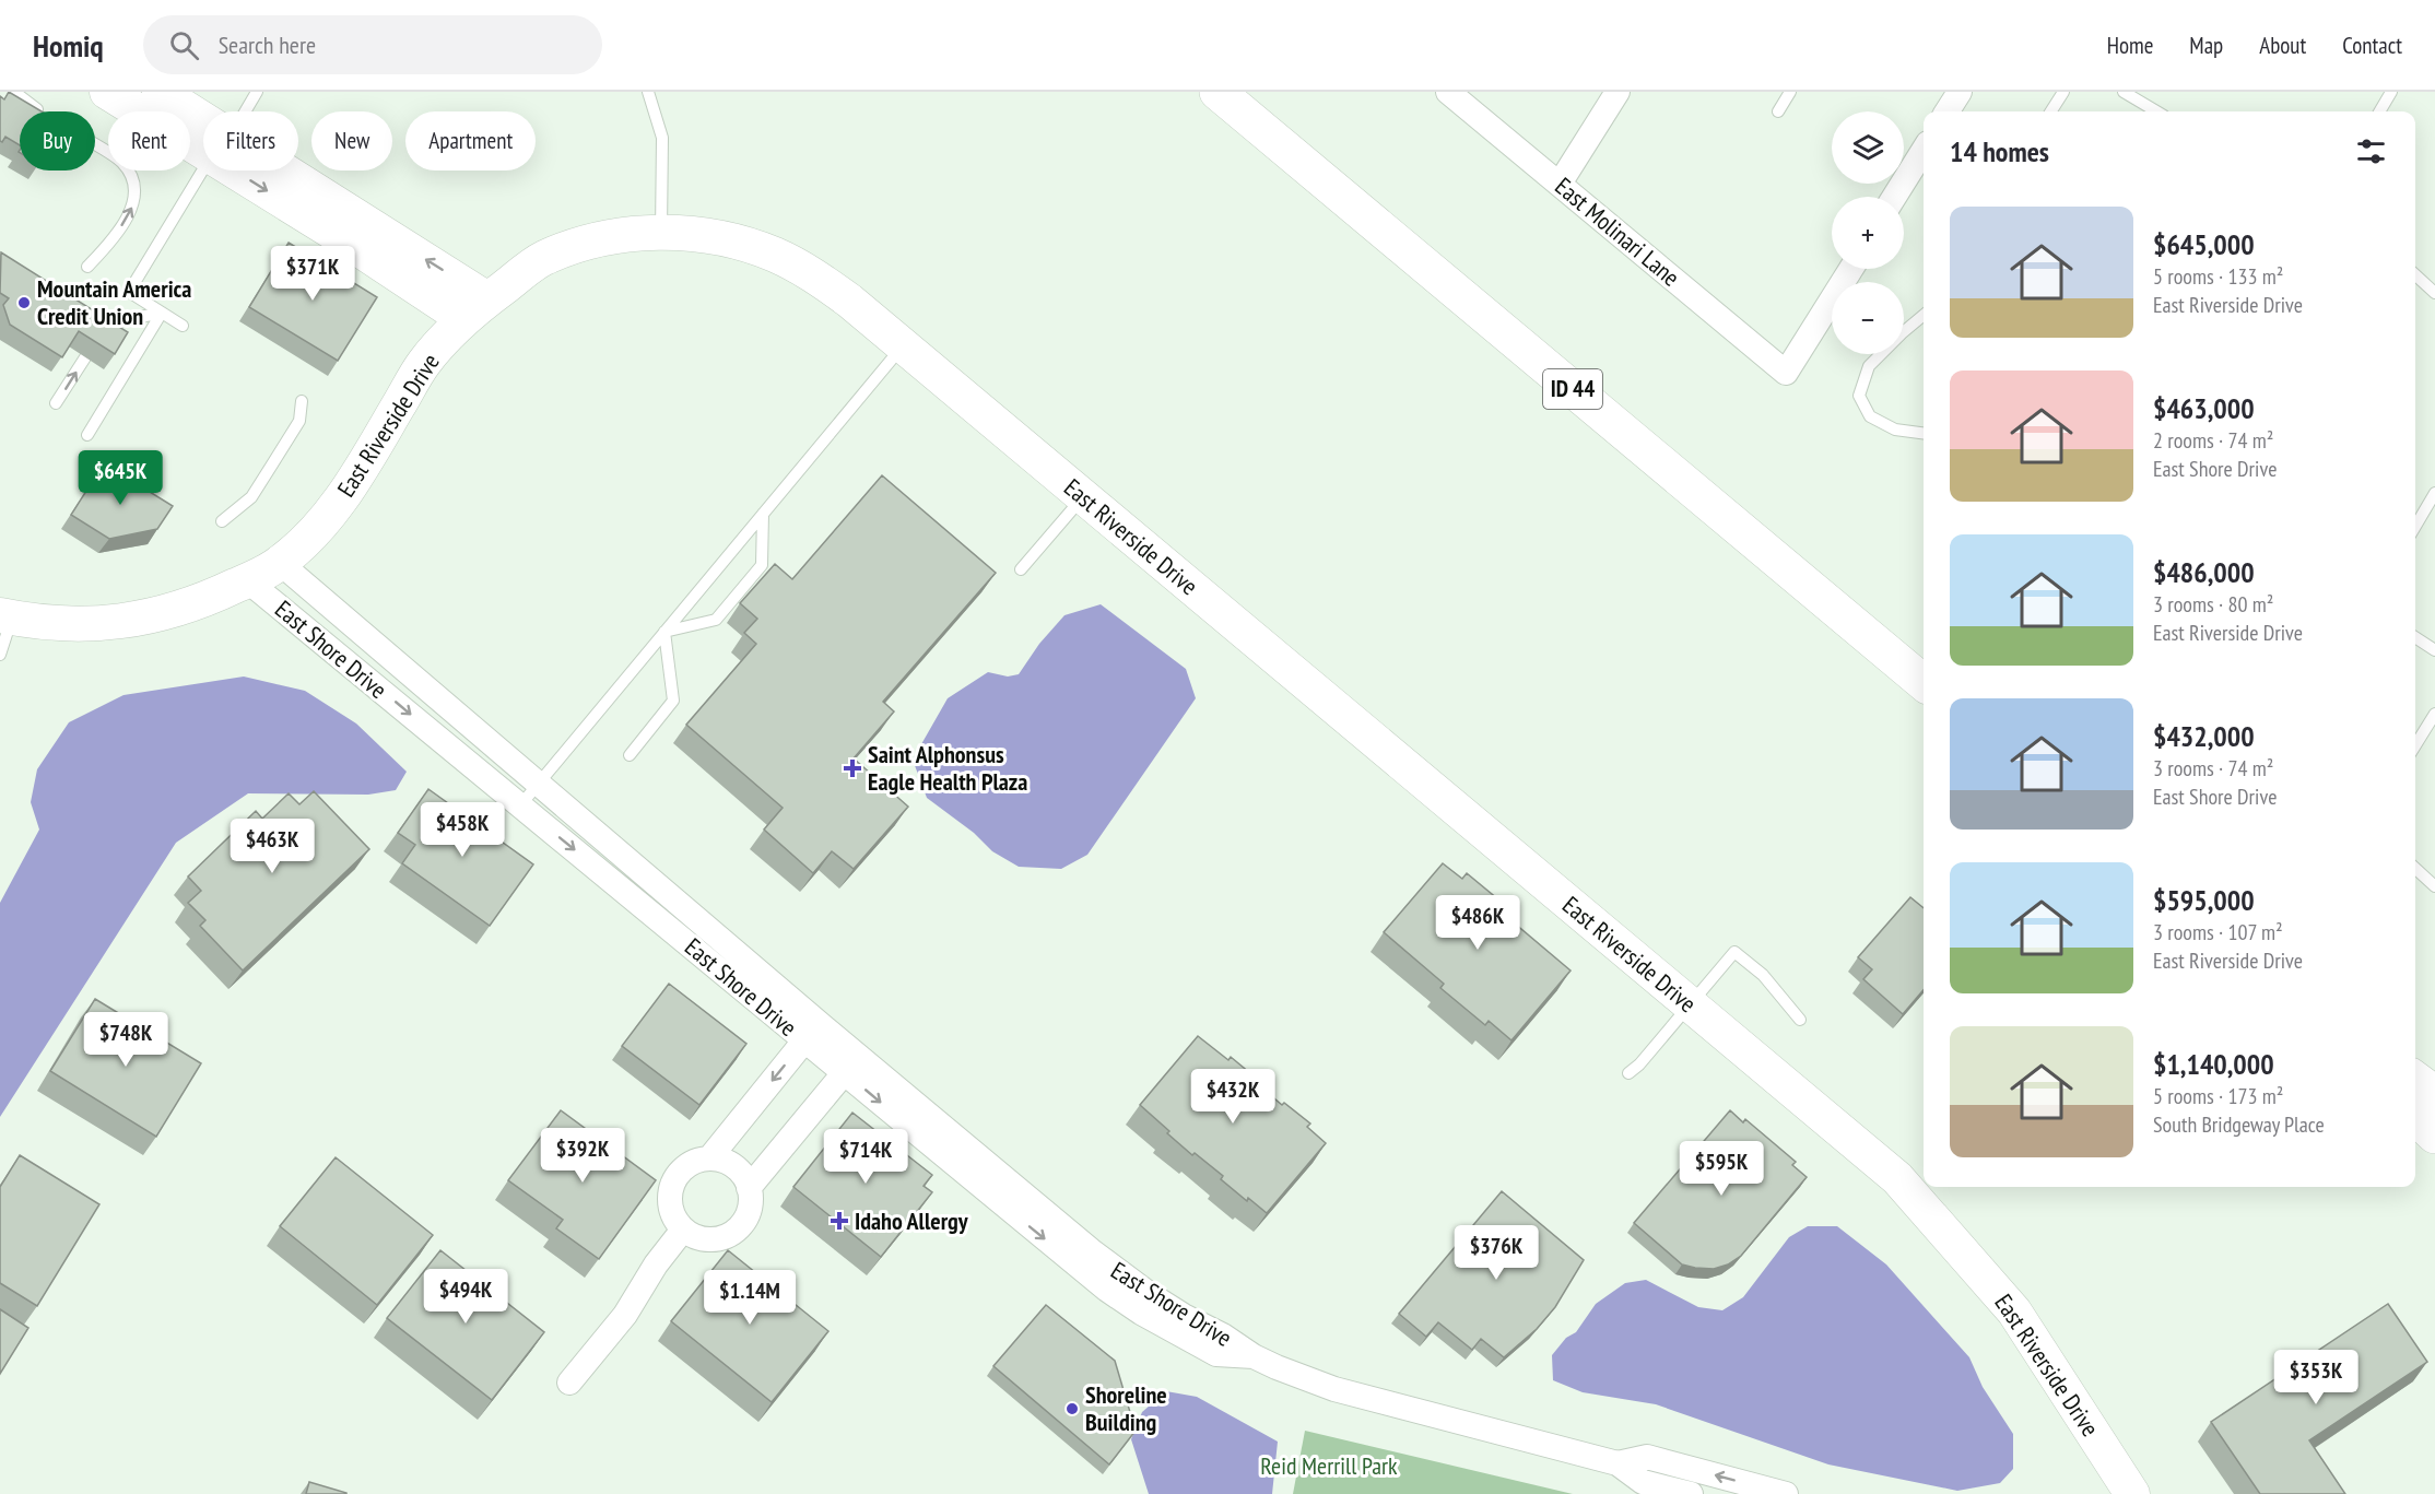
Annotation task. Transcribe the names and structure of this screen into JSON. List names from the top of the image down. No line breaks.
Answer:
{"streets":{"highway":["ID 44"],"street":["East Molinari Lane","East Riverside Drive","East Shore Drive"]},"crossings":[["East Riverside Drive","East Shore Drive"]],"parks":["Reid Merrill Park"],"places":{"other":["Mountain America Credit Union","Shoreline Building"],"health":["Saint Alphonsus Eagle Health Plaza","Idaho Allergy"]},"page":{"header":"Homiq","search":"Search here","nav":["Home","Map","About","Contact"],"map_buttons":["+","−"],"chip":["Buy","Rent","Filters","New","Apartment"],"heading":"14 homes","list":[{"name":"$645,000","note":"5 rooms · 133 m² · East Riverside Drive"},{"name":"$463,000","note":"2 rooms · 74 m² · East Shore Drive"},{"name":"$486,000","note":"3 rooms · 80 m² · East Riverside Drive"},{"name":"$432,000","note":"3 rooms · 74 m² · East Shore Drive"},{"name":"$595,000","note":"3 rooms · 107 m² · East Riverside Drive"},{"name":"$1,140,000","note":"5 rooms · 173 m² · South Bridgeway Place"}],"price":["$371K","$645K","$458K","$463K","$486K","$748K","$432K","$392K","$714K","$595K","$376K","$494K","$1.14M","$353K"]}}
